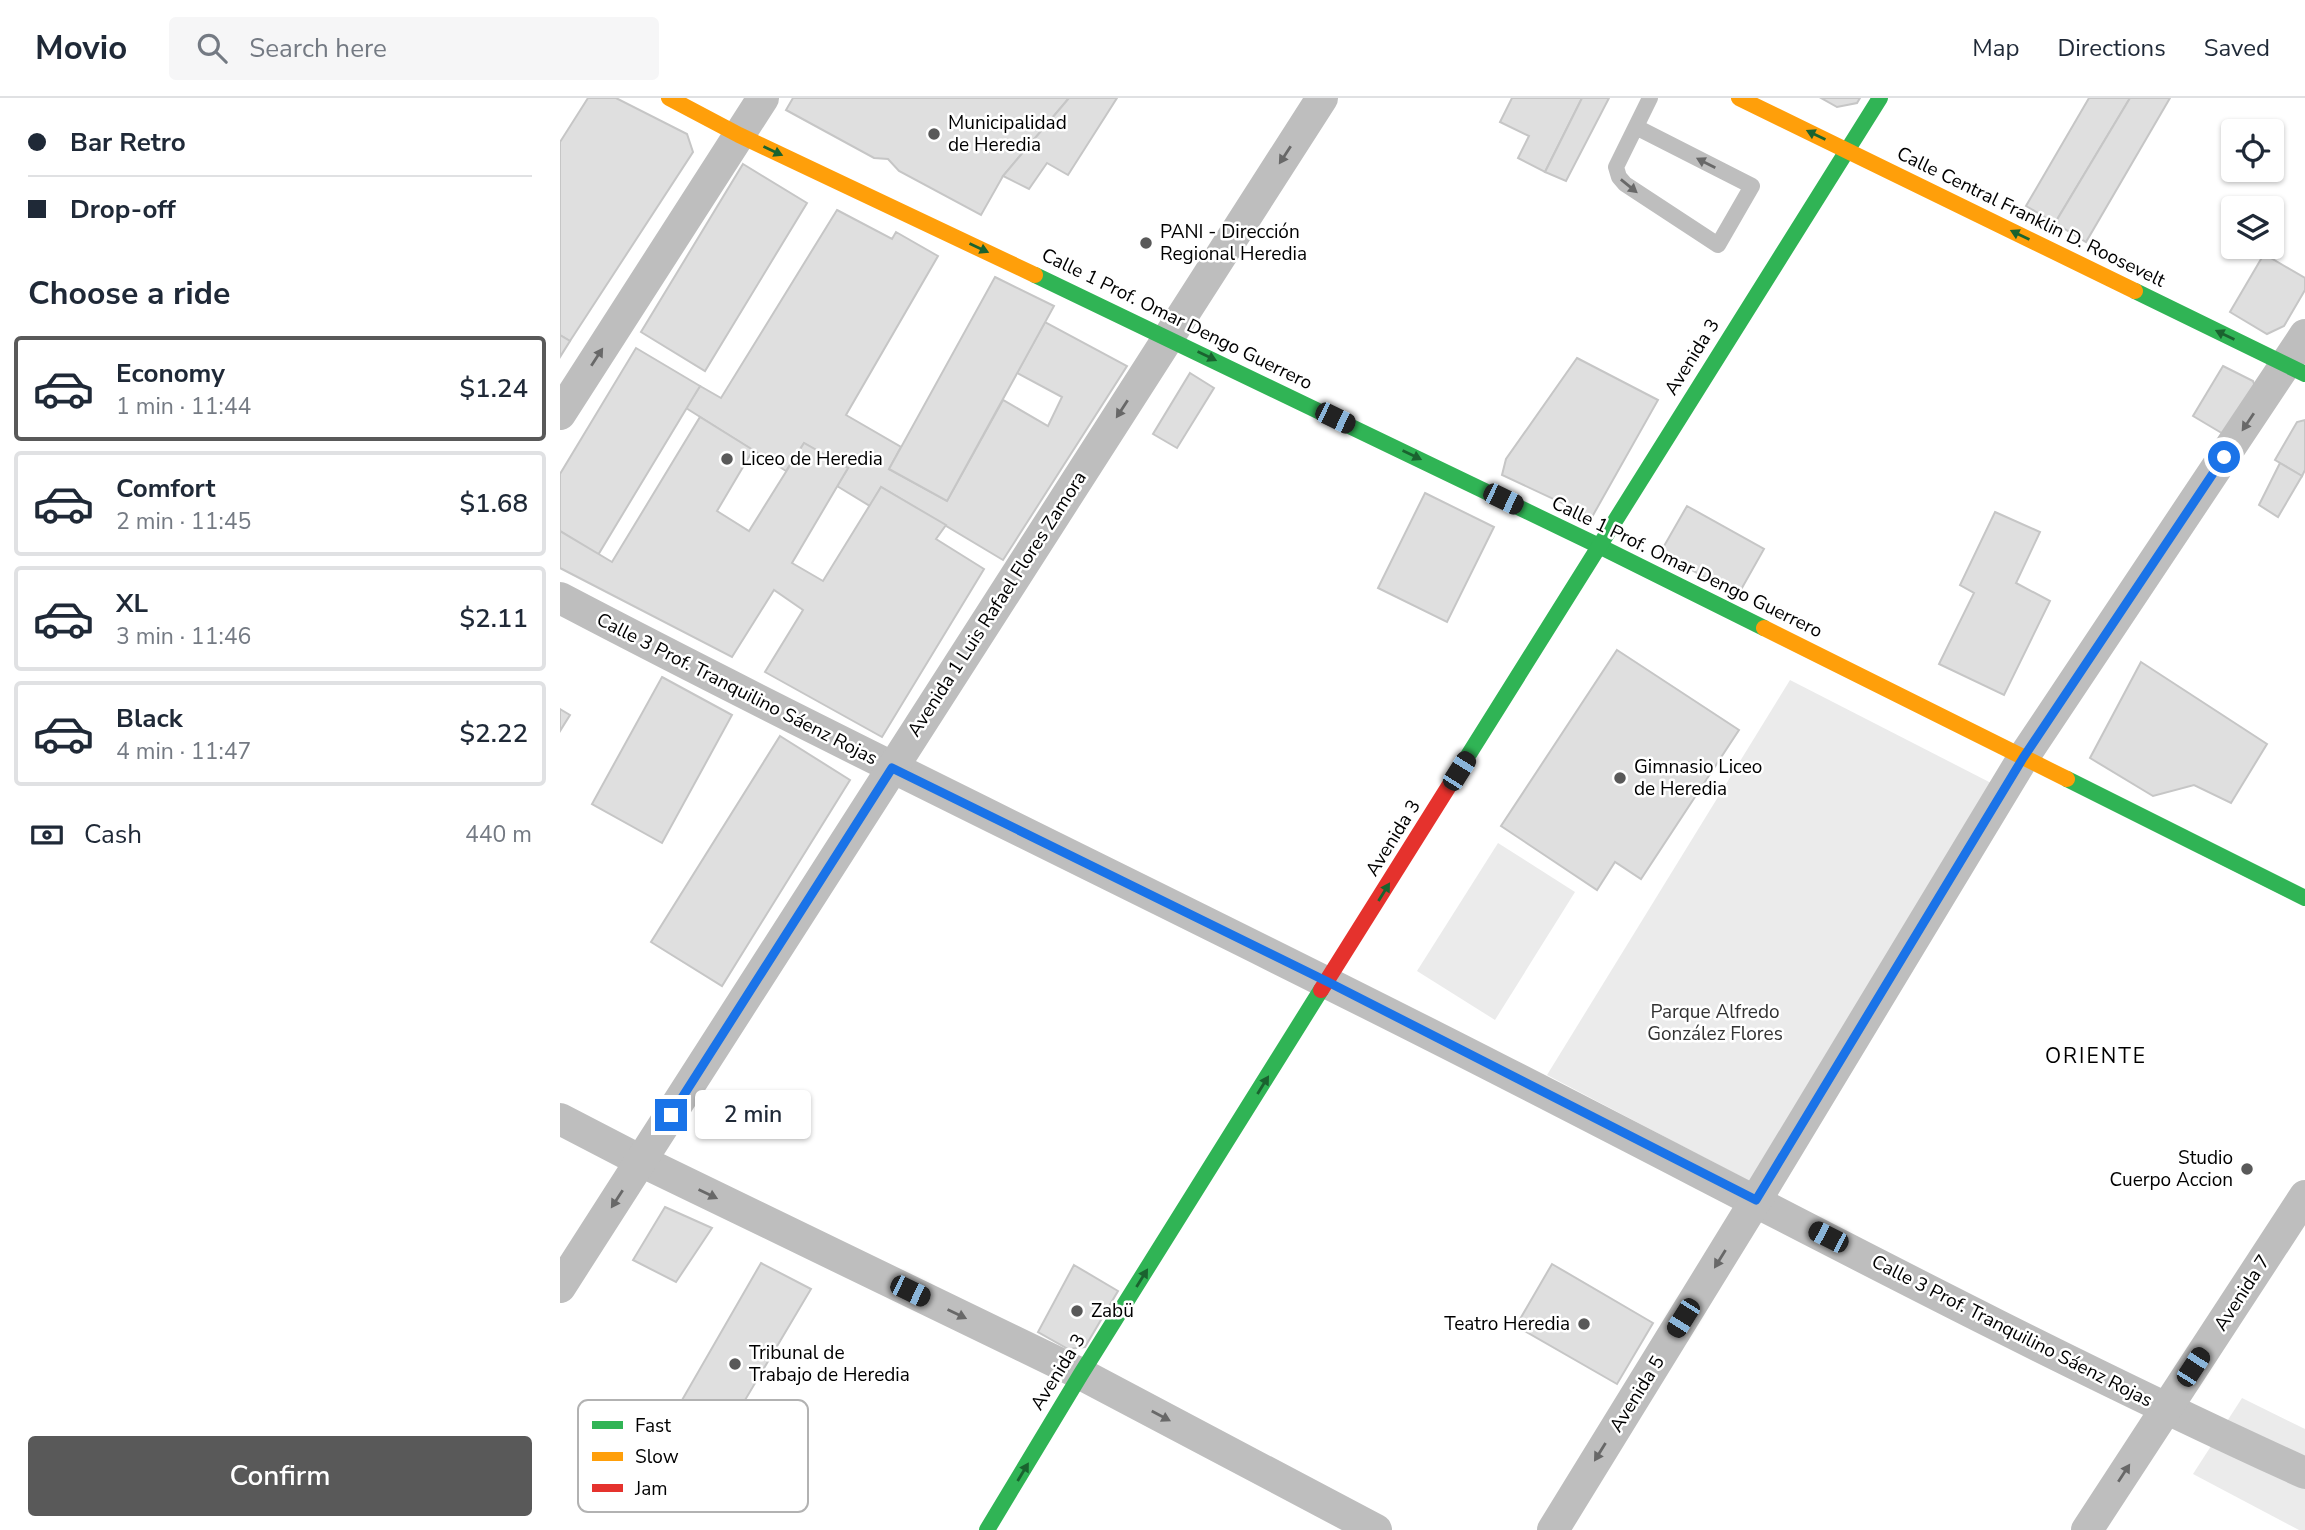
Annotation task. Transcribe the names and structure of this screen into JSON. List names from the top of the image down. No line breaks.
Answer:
{"streets":{"street":["Calle Central Franklin D. Roosevelt","Calle 1 Prof. Omar Dengo Guerrero","Avenida 3","Avenida 1 Luis Rafael Flores Zamora","Calle 3 Prof. Tranquilino Sáenz Rojas","Avenida 7","Avenida 5"]},"crossings":[["Calle Central Franklin D. Roosevelt","Avenida 3"],["Calle Central Franklin D. Roosevelt","Avenida 5"],["Calle 1 Prof. Omar Dengo Guerrero","Avenida 3"],["Calle 1 Prof. Omar Dengo Guerrero","Avenida 1 Luis Rafael Flores Zamora"],["Calle 1 Prof. Omar Dengo Guerrero","Avenida 5"],["Avenida 3","Calle 3 Prof. Tranquilino Sáenz Rojas"],["Avenida 1 Luis Rafael Flores Zamora","Calle 3 Prof. Tranquilino Sáenz Rojas"],["Calle 3 Prof. Tranquilino Sáenz Rojas","Avenida 7"],["Calle 3 Prof. Tranquilino Sáenz Rojas","Avenida 5"]],"one_way":["Calle Central Franklin D. Roosevelt","Calle 1 Prof. Omar Dengo Guerrero","Avenida 3","Avenida 1 Luis Rafael Flores Zamora","Avenida 7","Avenida 5"],"districts":["ORIENTE"],"parks":["Parque Alfredo González Flores"],"places":["Municipalidad de Heredia","PANI - Dirección Regional Heredia","Liceo de Heredia","Gimnasio Liceo de Heredia","Studio Cuerpo Accion","Zabü","Teatro Heredia","Tribunal de Trabajo de Heredia"],"legend":["Fast","Slow","Jam"],"page":{"header":"Movio","search":"Search here","nav":["Map","Directions","Saved"],"banner":["Bar Retro","Drop-off"],"heading":"Choose a ride","list":[{"name":"Economy","note":"1 min · 11:44","value":"$1.24"},{"name":"Comfort","note":"2 min · 11:45","value":"$1.68"},{"name":"XL","note":"3 min · 11:46","value":"$2.11"},{"name":"Black","note":"4 min · 11:47","value":"$2.22"}],"pay":["Cash","440 m"],"bubble":"2 min","buttons":"Confirm"}}
